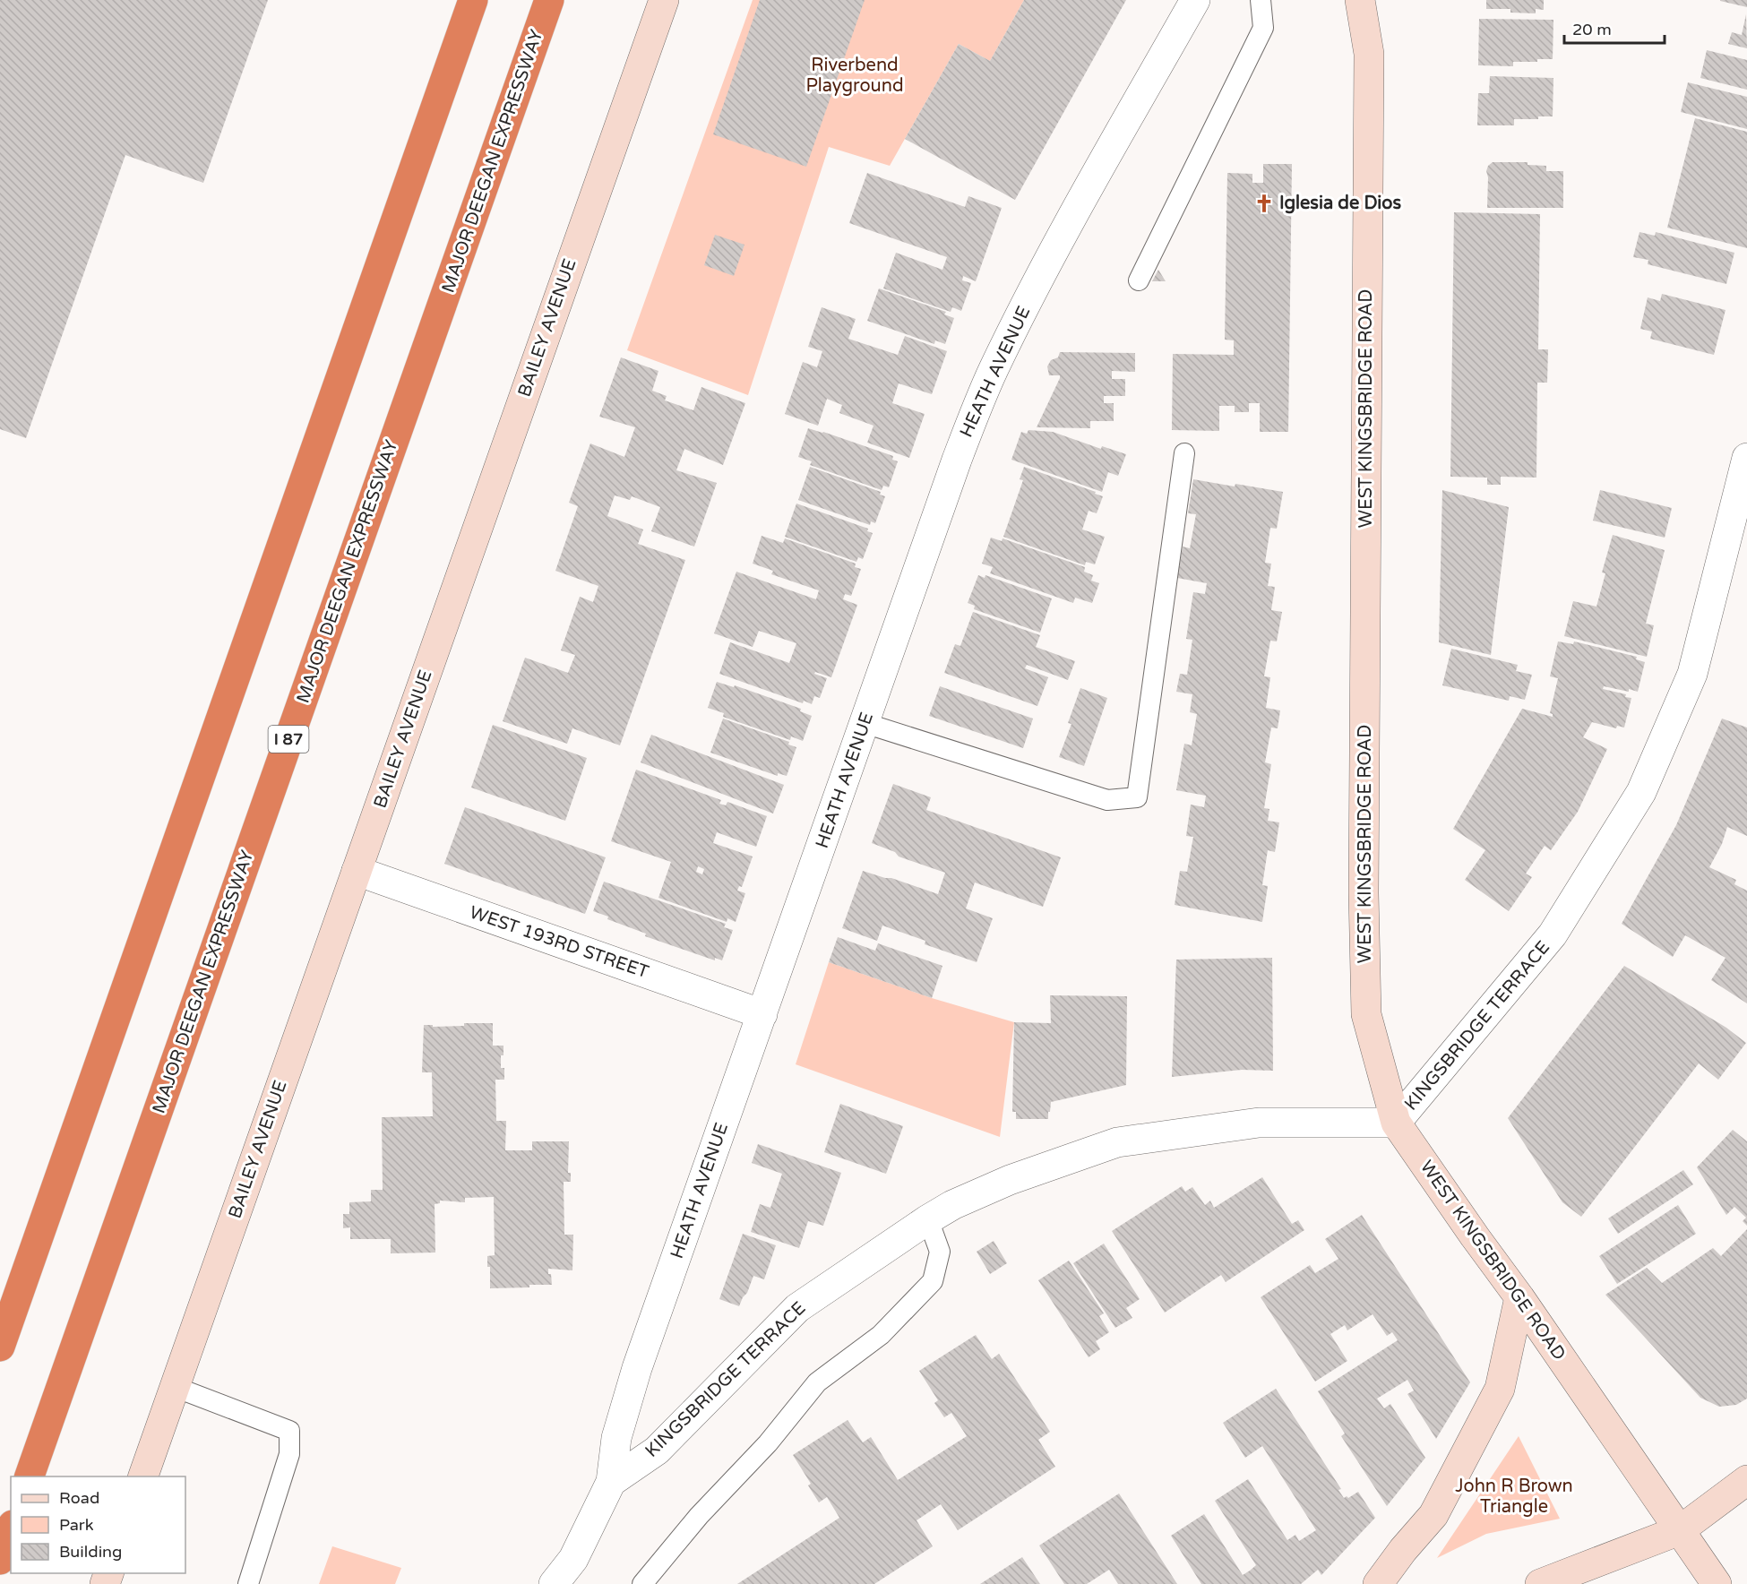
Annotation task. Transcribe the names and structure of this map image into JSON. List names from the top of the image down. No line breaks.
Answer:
{"streets":{"highway":["MAJOR DEEGAN EXPRESSWAY","I 87"],"main road":["BAILEY AVENUE","WEST KINGSBRIDGE ROAD"],"street":["HEATH AVENUE","WEST 193RD STREET","KINGSBRIDGE TERRACE"]},"crossings":[["BAILEY AVENUE","WEST 193RD STREET"],["HEATH AVENUE","WEST 193RD STREET"],["HEATH AVENUE","KINGSBRIDGE TERRACE"],["WEST KINGSBRIDGE ROAD","KINGSBRIDGE TERRACE"]],"parks":["Riverbend Playground","John R Brown Triangle"],"places":{"church":["Iglesia de Dios"]},"legend":["Road","Park","Building"],"scale_bar":"20 m"}
